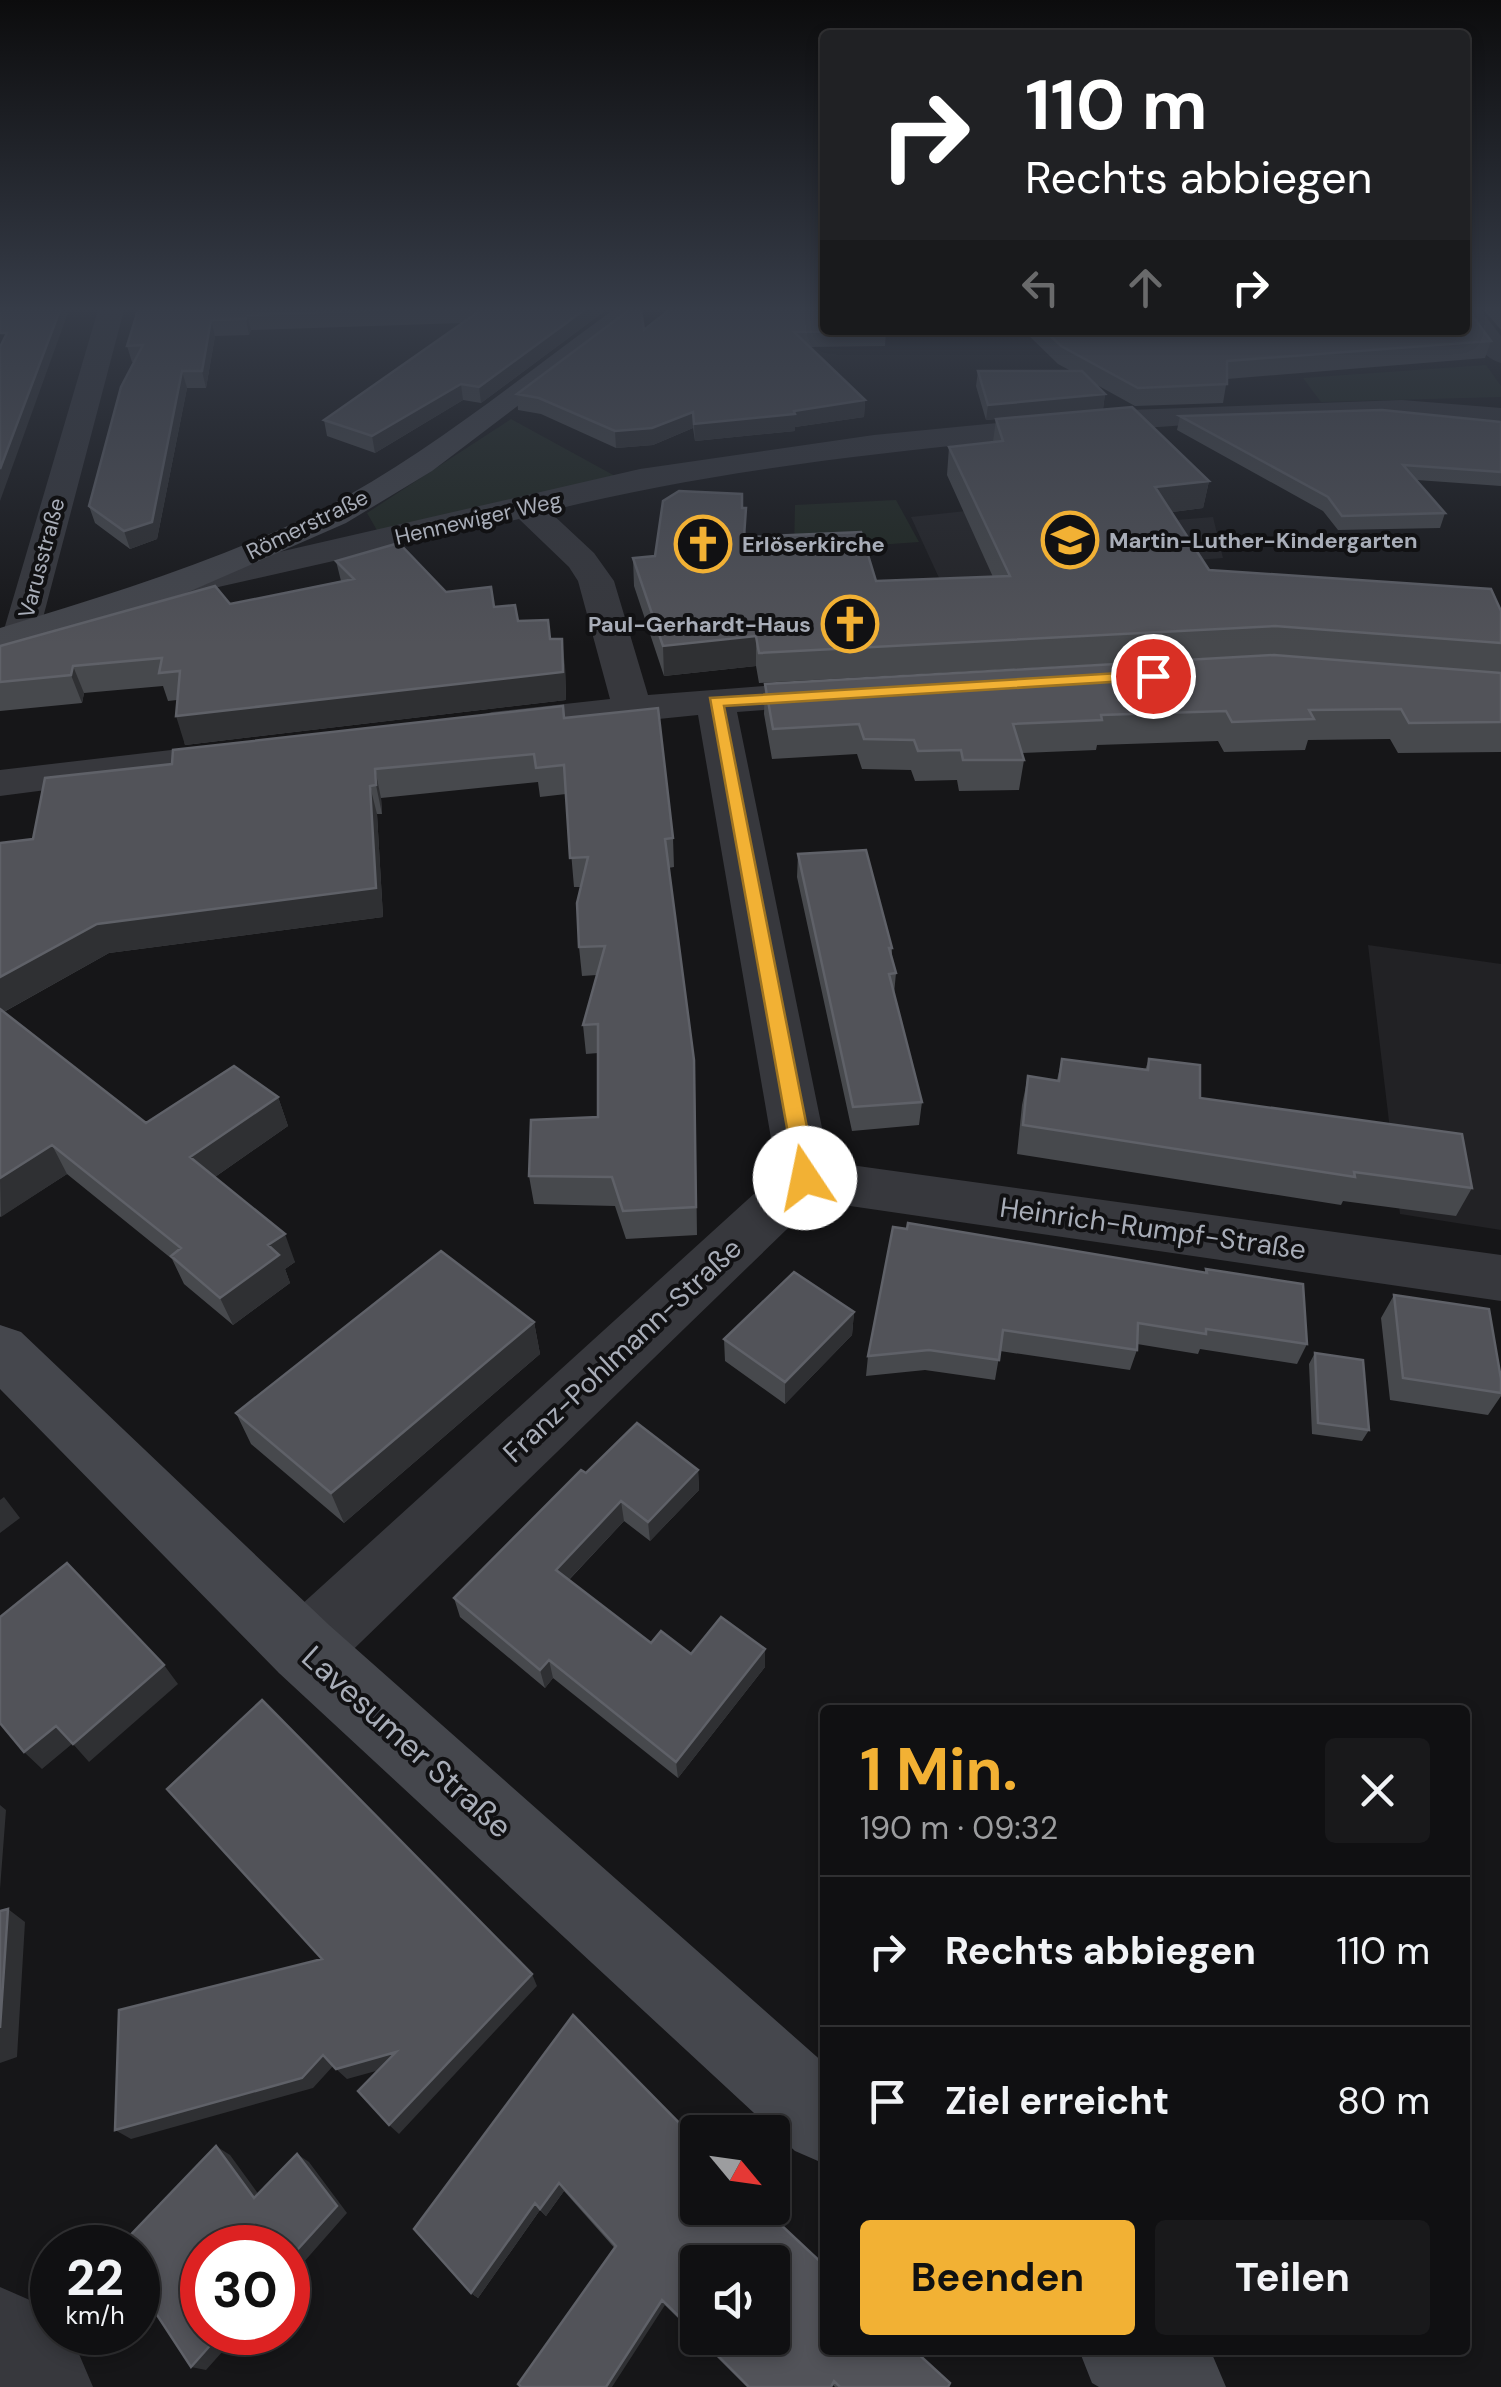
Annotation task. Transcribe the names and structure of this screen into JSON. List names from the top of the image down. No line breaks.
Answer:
{"streets":{"street":["Hennewiger Weg","Römerstraße","Varusstraße","Heinrich-Rumpf-Straße","Franz-Pohlmann-Straße","Lavesumer Straße"]},"crossings":[["Hennewiger Weg","Römerstraße"],["Römerstraße","Varusstraße"],["Heinrich-Rumpf-Straße","Franz-Pohlmann-Straße"],["Franz-Pohlmann-Straße","Lavesumer Straße"]],"places":{"school or university":["Martin-Luther-Kindergarten"],"church":["Erlöserkirche","Paul-Gerhardt-Haus"]},"north":"bottom right","page":{"turn":["110 m","Rechts abbiegen"],"heading":["1 Min.","190 m · 09:32"],"list":[{"name":"Rechts abbiegen","value":"110 m"},{"name":"Ziel erreicht","value":"80 m"}],"buttons":["Beenden","Teilen"],"speed":"22 km/h","limit":"30"}}
